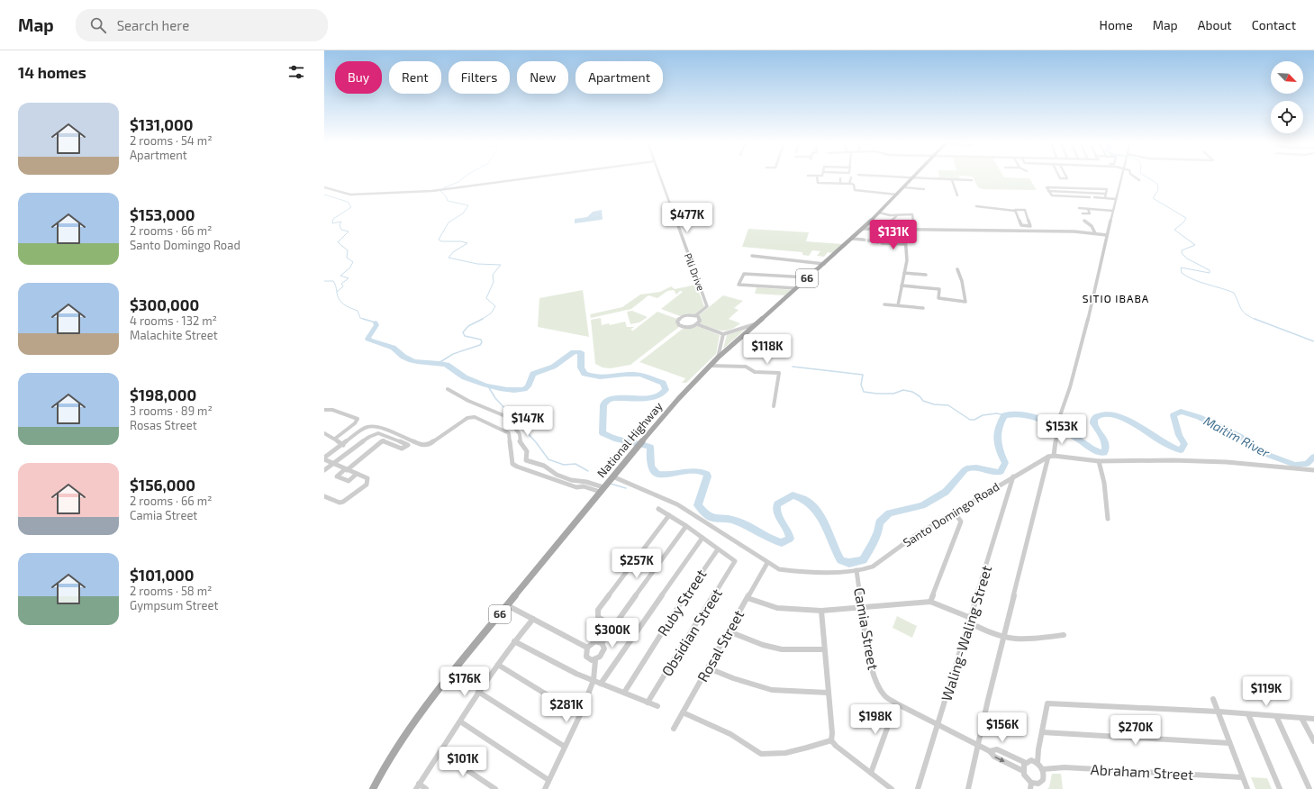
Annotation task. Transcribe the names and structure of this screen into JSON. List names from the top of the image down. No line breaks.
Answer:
{"streets":{"main road":["66","National Highway"],"street":["Pili Drive","Santo Domingo Road","Ruby Street","Camia Street","Obsidian Street","Waling-Waling Street","Rosal Street","Abraham Street"]},"crossings":[["National Highway","Santo Domingo Road"],["Santo Domingo Road","Camia Street"],["Santo Domingo Road","Waling-Waling Street"],["Santo Domingo Road","Rosal Street"],["Ruby Street","Obsidian Street"],["Camia Street","Waling-Waling Street"]],"districts":["SITIO IBABA"],"water":["Maitim River"],"north":"bottom right","page":{"header":"Map","search":"Search here","nav":["Home","Map","About","Contact"],"heading":"14 homes","chip":["Buy","Rent","Filters","New","Apartment"],"list":[{"name":"$131,000","note":"2 rooms · 54 m² · Apartment"},{"name":"$153,000","note":"2 rooms · 66 m² · Santo Domingo Road"},{"name":"$300,000","note":"4 rooms · 132 m² · Malachite Street"},{"name":"$198,000","note":"3 rooms · 89 m² · Rosas Street"},{"name":"$156,000","note":"2 rooms · 66 m² · Camia Street"},{"name":"$101,000","note":"2 rooms · 58 m² · Gympsum Street"}],"price":["$477K","$131K","$118K","$147K","$153K","$257K","$300K","$176K","$119K","$281K","$198K","$156K","$270K","$101K"]}}
